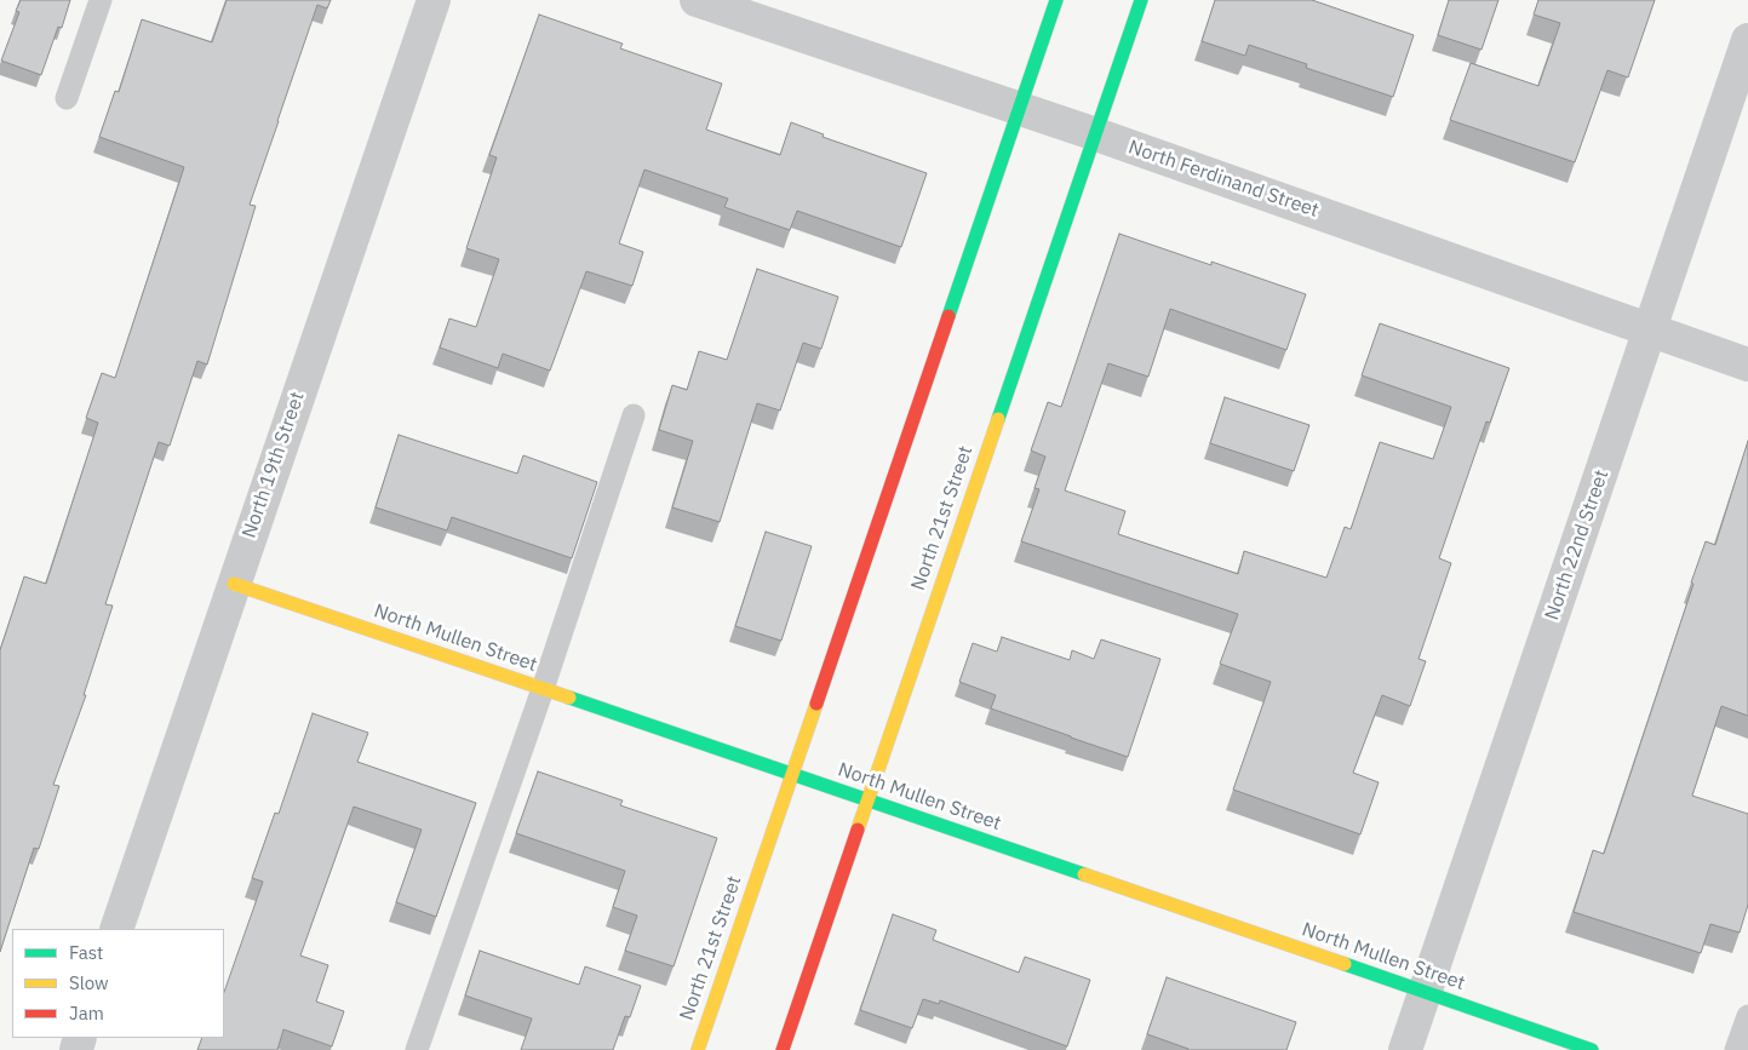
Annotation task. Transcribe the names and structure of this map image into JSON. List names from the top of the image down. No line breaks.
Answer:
{"streets":{"main road":["North 21st Street","North Mullen Street"],"street":["North Ferdinand Street","North 19th Street","North 22nd Street"]},"crossings":[["North Ferdinand Street","North 21st Street"],["North Ferdinand Street","North 22nd Street"],["North 19th Street","North Mullen Street"],["North 21st Street","North Mullen Street"],["North 22nd Street","North Mullen Street"]],"legend":["Fast","Slow","Jam"]}
